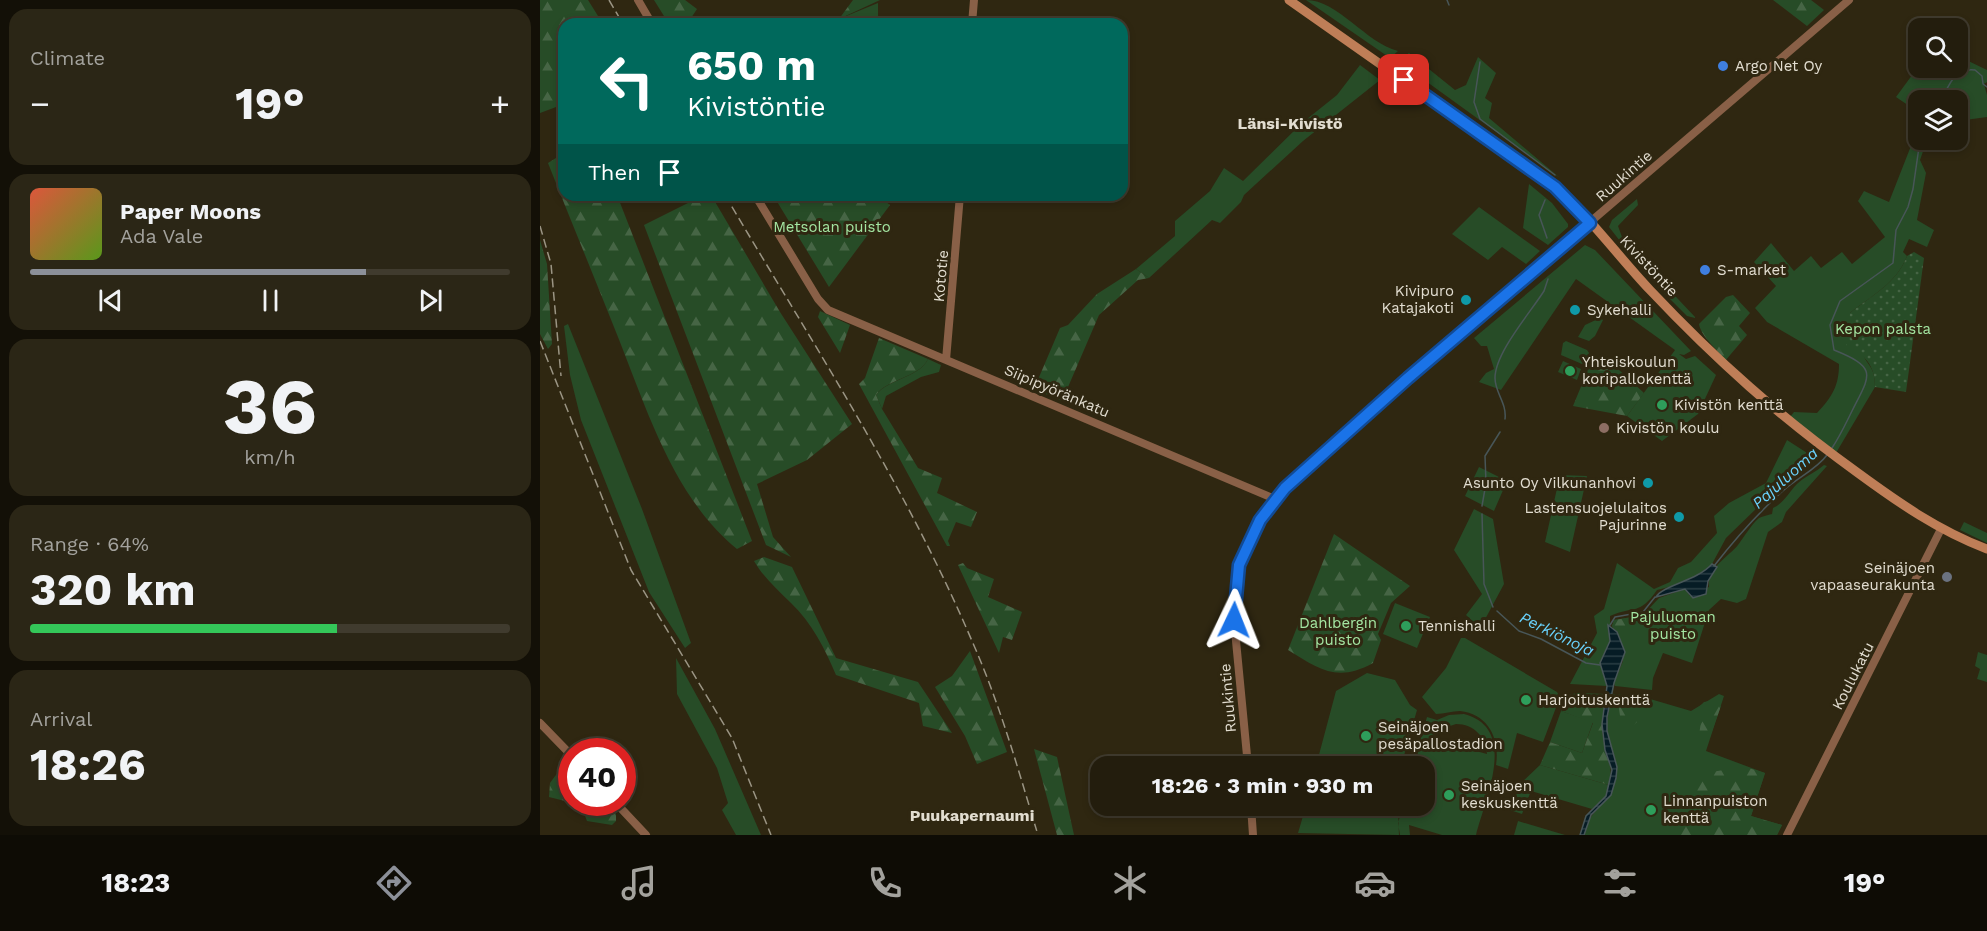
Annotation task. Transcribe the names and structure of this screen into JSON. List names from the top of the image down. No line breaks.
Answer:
{"streets":{"main road":["Kivistöntie"],"street":["Ruukintie","Kototie","Siipipyöränkatu","Koulukatu"]},"crossings":[["Ruukintie","Kivistöntie"],["Ruukintie","Siipipyöränkatu"],["Kivistöntie","Koulukatu"],["Kototie","Siipipyöränkatu"]],"districts":["Länsi-Kivistö","Puukapernaumi"],"water":["Pajuluoma","Perkiönoja"],"parks":["Metsolan puisto","Kepon palsta","Pajuluoman puisto","Dahlbergin puisto"],"places":["Argo Net Oy","S-market","Kivipuro Katajakoti","Sykehalli","Yhteiskoulun koripallokenttä","Kivistön kenttä","Kivistön koulu","Asunto Oy Vilkunanhovi","Lastensuojelulaitos Pajurinne","Seinäjoen vapaaseurakunta","Tennishalli","Harjoituskenttä","Seinäjoen pesäpallostadion","Seinäjoen keskuskenttä","Linnanpuiston kenttä"],"page":{"tile":["Climate",["36","km/h"],["Range · 64%","320 km"],["Arrival","18:26"]],"turn":["650 m","Kivistöntie"],"heat":["−","19°","+"],"then":"Then","song":["Paper Moons","Ada Vale"],"limit":"40","trip":"18:26 · 3 min · 930 m","tabs":["18:23","19°"]}}
